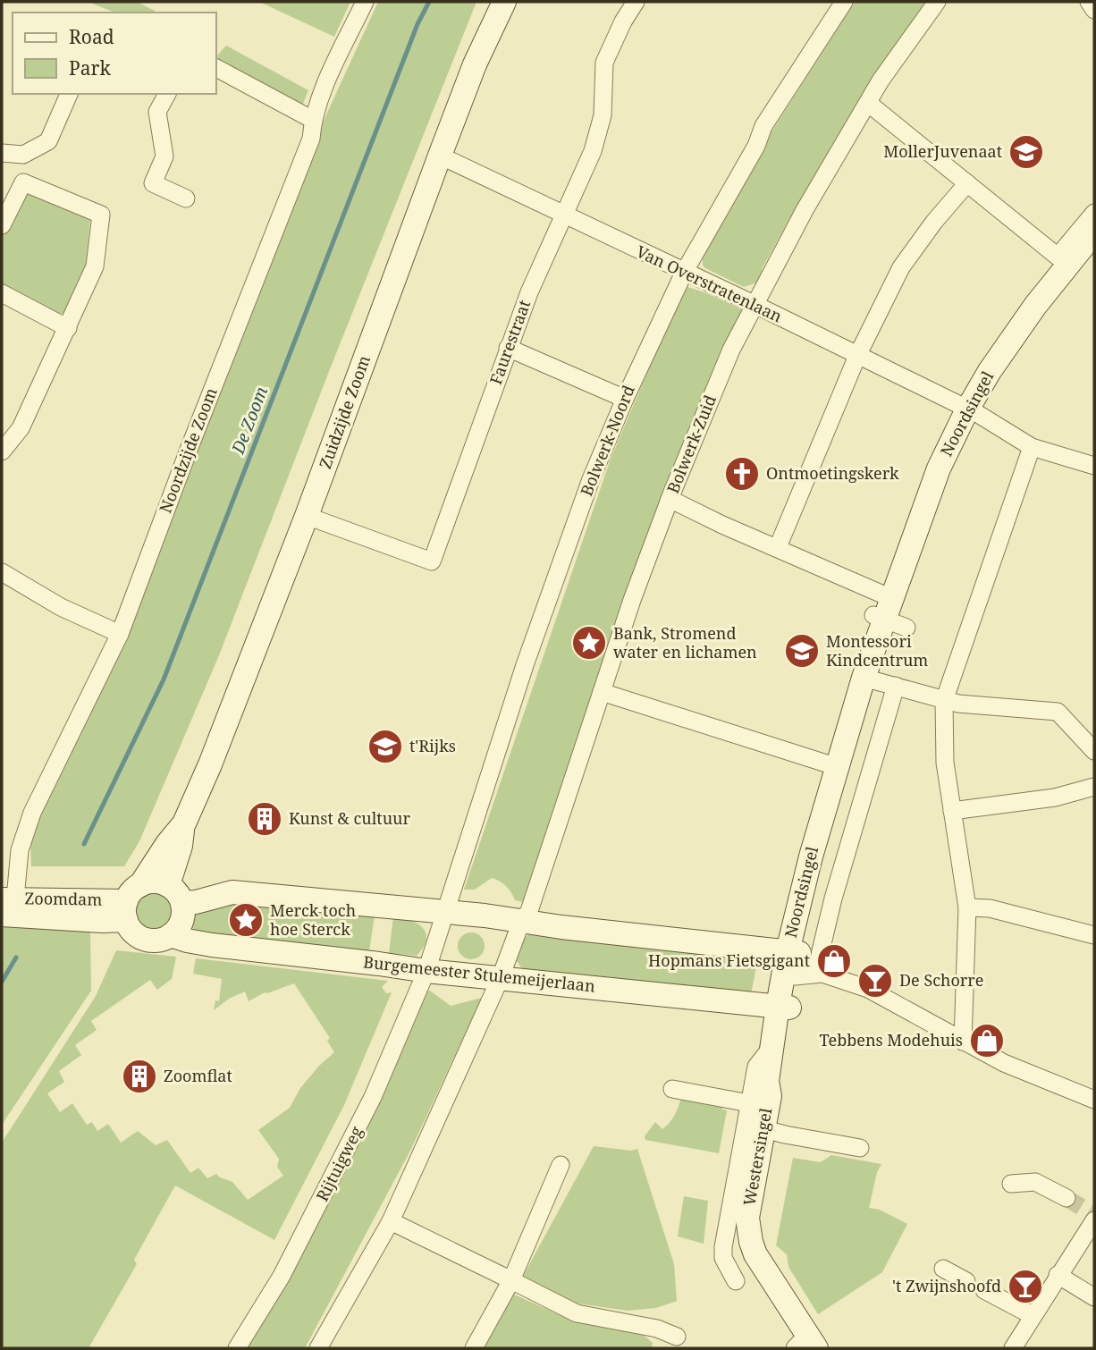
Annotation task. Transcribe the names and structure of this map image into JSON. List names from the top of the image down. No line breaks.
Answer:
{"streets":{"main road":["Zuidzijde Zoom","Noordsingel","Zoomdam","Burgemeester Stulemeijerlaan","Westersingel"],"street":["Van Overstratenlaan","Faurestraat","Bolwerk-Noord","Bolwerk-Zuid","Noordzijde Zoom","Rijtuigweg"]},"crossings":[["Van Overstratenlaan","Faurestraat"],["Van Overstratenlaan","Zuidzijde Zoom"],["Van Overstratenlaan","Noordsingel"],["Van Overstratenlaan","Bolwerk-Noord"],["Van Overstratenlaan","Bolwerk-Zuid"],["Faurestraat","Zuidzijde Zoom"],["Zuidzijde Zoom","Zoomdam"],["Zuidzijde Zoom","Burgemeester Stulemeijerlaan"],["Noordsingel","Westersingel"],["Bolwerk-Noord","Burgemeester Stulemeijerlaan"],["Bolwerk-Noord","Rijtuigweg"],["Bolwerk-Zuid","Burgemeester Stulemeijerlaan"],["Noordzijde Zoom","Zoomdam"],["Zoomdam","Burgemeester Stulemeijerlaan"],["Burgemeester Stulemeijerlaan","Westersingel"],["Burgemeester Stulemeijerlaan","Rijtuigweg"]],"water":["De Zoom"],"places":{"school or university":["MollerJuvenaat","Montessori Kindcentrum","t'Rijks"],"church":["Ontmoetingskerk"],"place":["Bank, Stromend water en lichamen","Merck toch hoe Sterck"],"building":["Kunst & cultuur","Zoomflat"],"shop":["Hopmans Fietsgigant","Tebbens Modehuis"],"bar":["De Schorre","'t Zwijnshoofd"]},"legend":["Road","Park"]}
